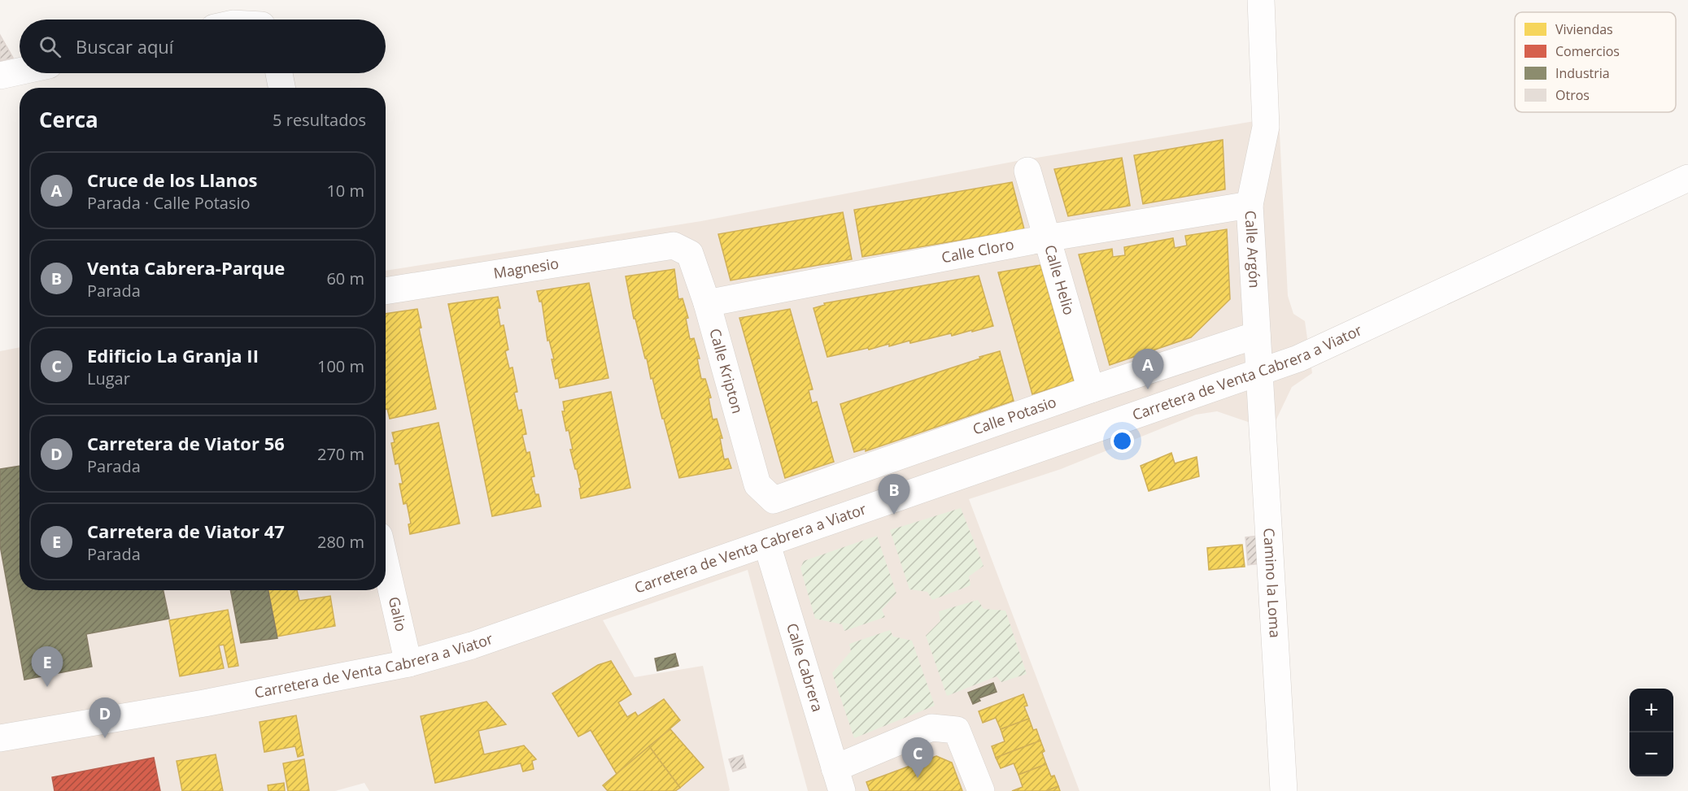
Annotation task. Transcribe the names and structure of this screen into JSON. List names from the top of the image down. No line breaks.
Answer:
{"streets":{"street":["Calle Argón","Calle Cloro","Magnesio","Calle Helio","Calle Kripton","Carretera de Venta Cabrera a Viator","Calle Potasio","Camino la Loma","Galio","Calle Cabrera"]},"crossings":[["Calle Argón","Calle Cloro"],["Calle Argón","Carretera de Venta Cabrera a Viator"],["Calle Argón","Calle Potasio"],["Calle Argón","Camino la Loma"],["Calle Cloro","Calle Helio"],["Calle Cloro","Calle Kripton"],["Magnesio","Calle Kripton"],["Calle Helio","Calle Potasio"],["Calle Kripton","Calle Potasio"],["Carretera de Venta Cabrera a Viator","Camino la Loma"],["Carretera de Venta Cabrera a Viator","Galio"],["Carretera de Venta Cabrera a Viator","Calle Cabrera"]],"legend":["Viviendas","Comercios","Industria","Otros"],"page":{"search":"Buscar aquí","heading":["Cerca","5 resultados"],"list":[{"mark":"A","name":"Cruce de los Llanos","note":"Parada · Calle Potasio","value":"10 m"},{"mark":"B","name":"Venta Cabrera-Parque","note":"Parada","value":"60 m"},{"mark":"C","name":"Edificio La Granja II","note":"Lugar","value":"100 m"},{"mark":"D","name":"Carretera de Viator 56","note":"Parada","value":"270 m"},{"mark":"E","name":"Carretera de Viator 47","note":"Parada","value":"280 m"}],"pins":["A","B","E","D","C"],"map_buttons":["+","−"]}}
